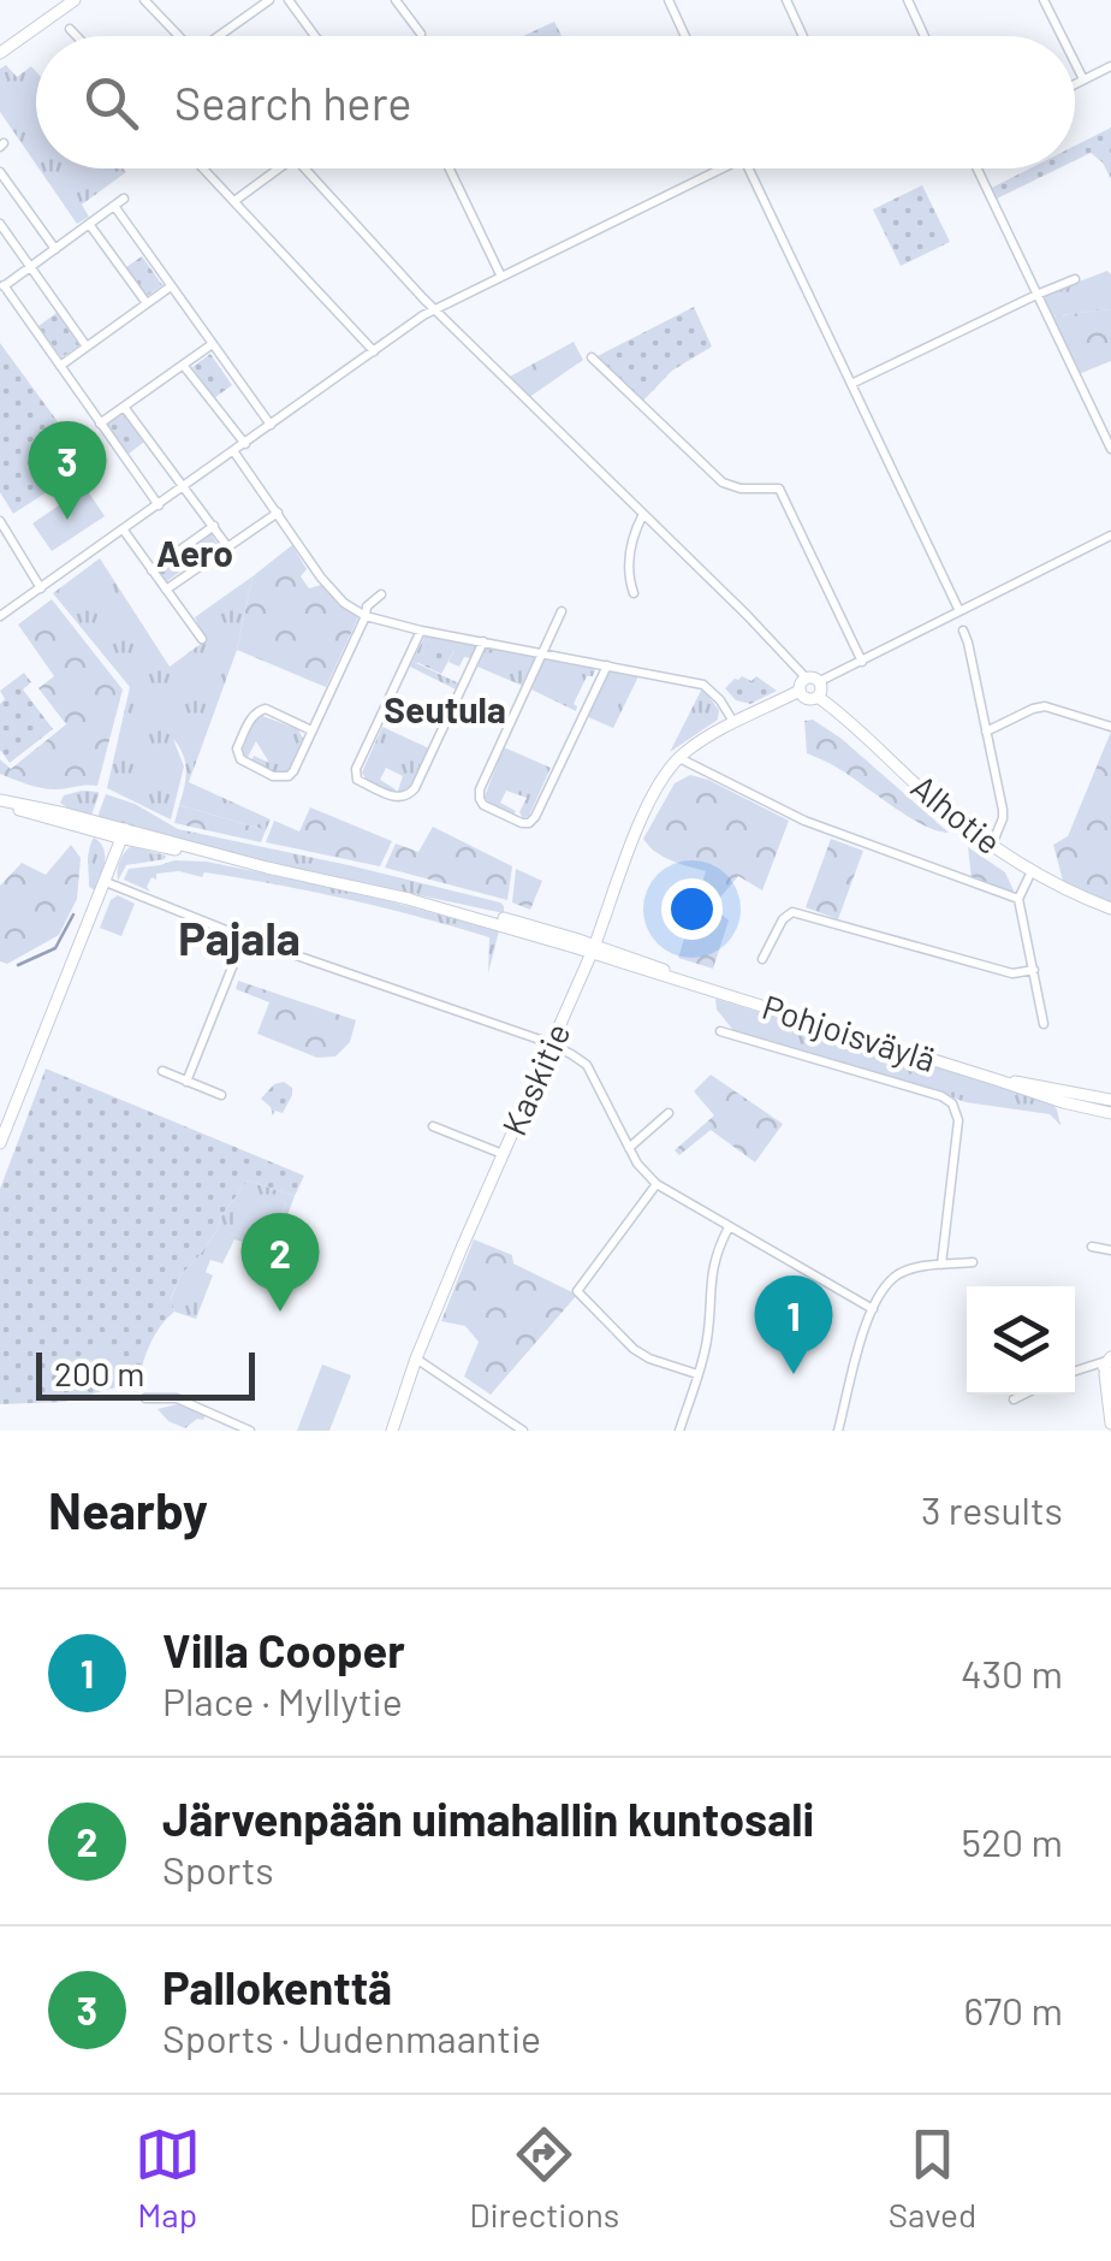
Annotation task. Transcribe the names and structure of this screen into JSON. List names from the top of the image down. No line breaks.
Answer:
{"streets":{"street":["Alhotie","Pohjoisväylä","Kaskitie"]},"crossings":[["Alhotie","Kaskitie"],["Pohjoisväylä","Kaskitie"]],"districts":["Aero","Seutula","Pajala"],"scale_bar":"200 m","page":{"search":"Search here","pins":["3","2","1"],"scale":"200 m","heading":["Nearby","3 results"],"list":[{"mark":"1","name":"Villa Cooper","note":"Place · Myllytie","value":"430 m"},{"mark":"2","name":"Järvenpään uimahallin kuntosali","note":"Sports","value":"520 m"},{"mark":"3","name":"Pallokenttä","note":"Sports · Uudenmaantie","value":"670 m"}],"nav":["Map","Directions","Saved"]}}
